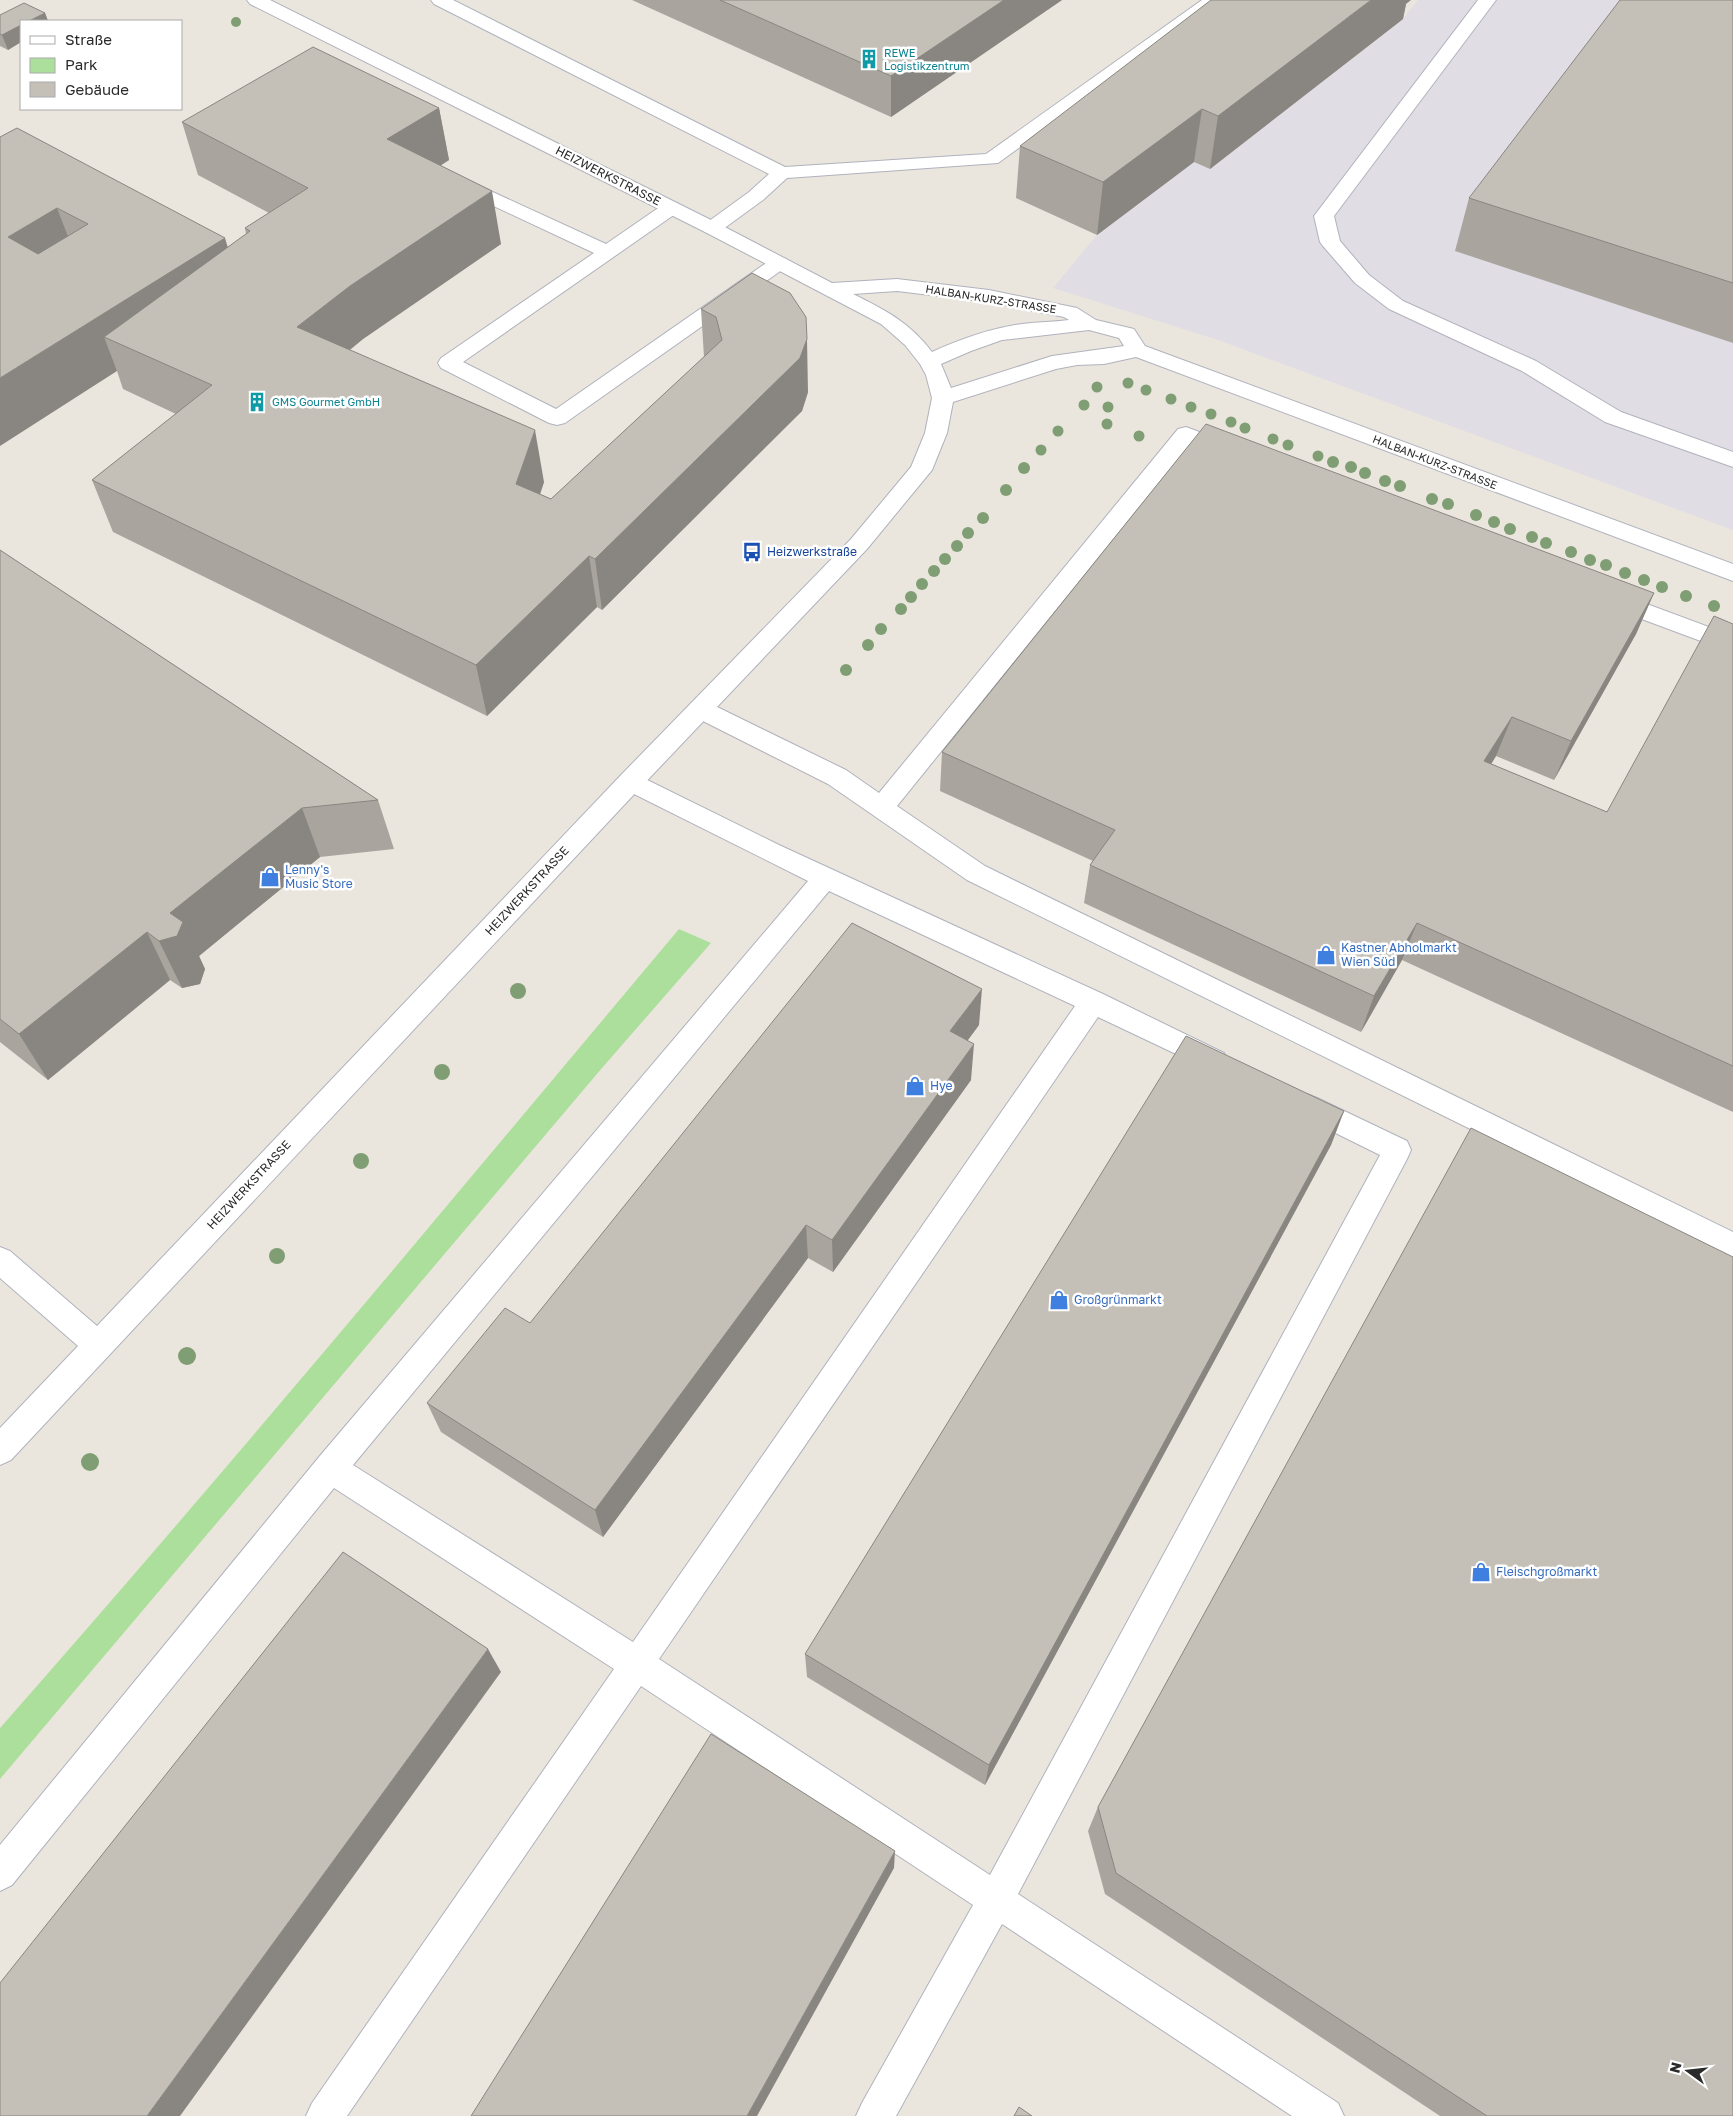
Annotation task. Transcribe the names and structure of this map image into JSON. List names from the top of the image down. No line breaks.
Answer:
{"streets":{"street":["HEIZWERKSTRASSE","HALBAN-KURZ-STRASSE"]},"crossings":[["HEIZWERKSTRASSE","HALBAN-KURZ-STRASSE"]],"places":{"building":["REWE Logistikzentrum","GMS Gourmet GmbH"],"bus stop":["Heizwerkstraße"],"shop":["Lenny's Music Store","Kastner Abholmarkt Wien Süd","Hye","Großgrünmarkt","Fleischgroßmarkt"]},"legend":["Straße","Park","Gebäude"],"north":"left"}
